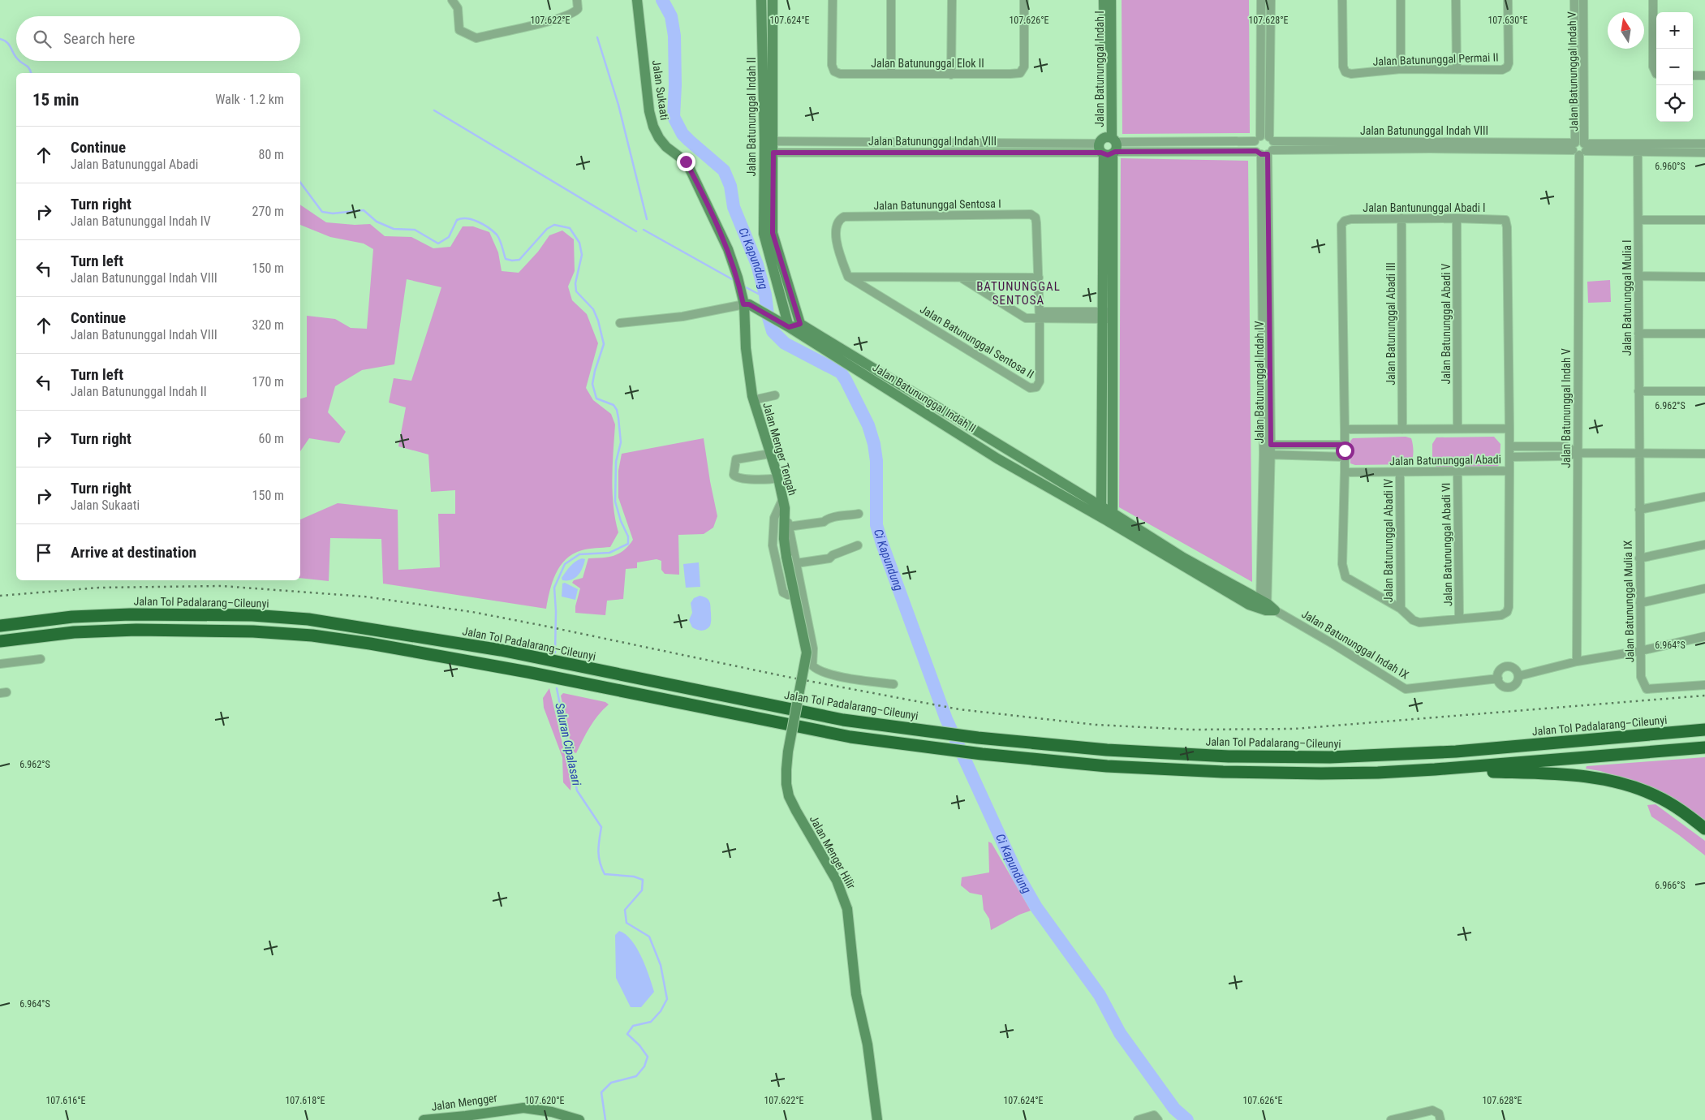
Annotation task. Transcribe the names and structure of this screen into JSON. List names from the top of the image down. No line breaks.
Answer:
{"streets":{"highway":["Jalan Tol Padalarang–Cileunyi"],"street":["Jalan Batununggal Permai II","Jalan Batununggal Elok II","Jalan Batununggal Indah I","Jalan Batununggal Indah V","Jalan Sukaati","Jalan Batununggal Indah II","Jalan Batununggal Indah VIII","Jalan Batununggal Sentosa I","Jalan Bantununggal Abadi I","Jalan Batununggal Mulia I","Jalan Batununggal Abadi III","Jalan Batununggal Abadi V","Jalan Batununggal Sentosa II","Jalan Batununggal Indah IV","Jalan Menger Tengah","Jalan Batununggal Abadi","Jalan Batununggal Abadi IV","Jalan Batununggal Abadi VI","Jalan Batununggal Mulia IX","Jalan Batununggal Indah IX","Jalan Menger Hilir","Jalan Mengger"]},"crossings":[["Jalan Batununggal Indah I","Jalan Batununggal Indah VIII"],["Jalan Batununggal Indah V","Jalan Batununggal Indah VIII"],["Jalan Sukaati","Jalan Menger Tengah"],["Jalan Batununggal Indah II","Jalan Batununggal Indah VIII"],["Jalan Batununggal Indah II","Jalan Batununggal Indah IX"],["Jalan Batununggal Indah VIII","Jalan Batununggal Mulia I"],["Jalan Batununggal Indah VIII","Jalan Batununggal Indah IV"],["Jalan Batununggal Sentosa I","Jalan Batununggal Sentosa II"],["Jalan Bantununggal Abadi I","Jalan Batununggal Abadi III"],["Jalan Bantununggal Abadi I","Jalan Batununggal Abadi V"],["Jalan Bantununggal Abadi I","Jalan Batununggal Abadi"],["Jalan Batununggal Mulia I","Jalan Batununggal Mulia IX"],["Jalan Batununggal Indah IV","Jalan Batununggal Indah IX"],["Jalan Menger Tengah","Jalan Menger Hilir"],["Jalan Batununggal Abadi","Jalan Batununggal Abadi IV"],["Jalan Batununggal Abadi","Jalan Batununggal Abadi VI"]],"districts":["BATUNUNGGAL SENTOSA"],"water":["Ci Kapundung","Saluran Cipalasari"],"north":"top","page":{"map_buttons":["+","−"],"search":"Search here","heading":["15 min","Walk · 1.2 km"],"list":[["Continue","Jalan Batununggal Abadi","80 m"],["Turn right","Jalan Batununggal Indah IV","270 m"],["Turn left","Jalan Batununggal Indah VIII","150 m"],["Continue","Jalan Batununggal Indah VIII","320 m"],["Turn left","Jalan Batununggal Indah II","170 m"],["Turn right","60 m"],["Turn right","Jalan Sukaati","150 m"],"Arrive at destination"]},"coordinates":["107.622°E","107.624°E","107.626°E","107.628°E","107.630°E","6.960°S","6.962°S","6.964°S","6.966°S","107.616°E","107.618°E","107.620°E"]}
